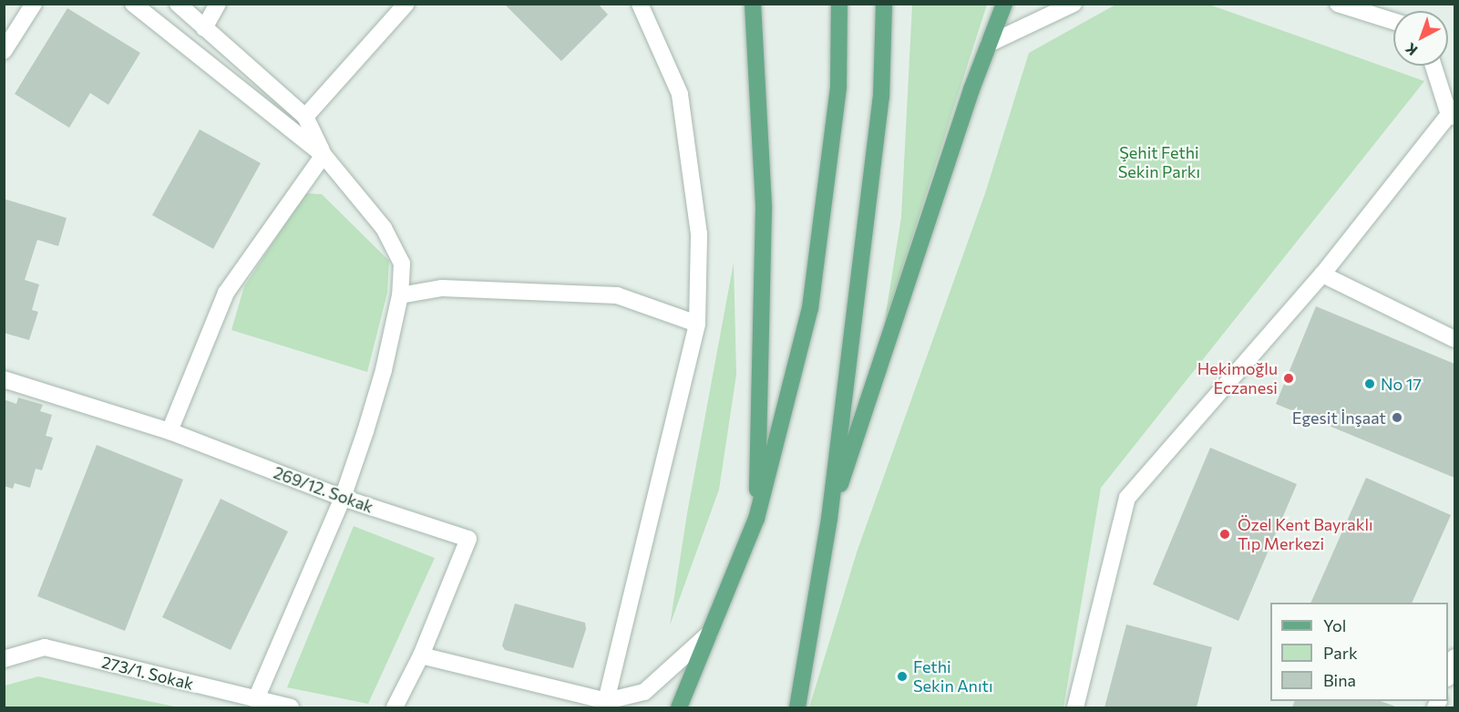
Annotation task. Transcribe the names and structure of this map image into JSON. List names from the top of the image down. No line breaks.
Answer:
{"streets":{"street":["269/12. Sokak","273/1. Sokak"]},"parks":["Şehit Fethi Sekin Parkı"],"places":["Hekimoğlu Eczanesi","No 17","Egesit İnşaat","Özel Kent Bayraklı Tıp Merkezi","Fethi Sekin Anıtı"],"legend":["Yol","Park","Bina"],"north":"bottom left"}
